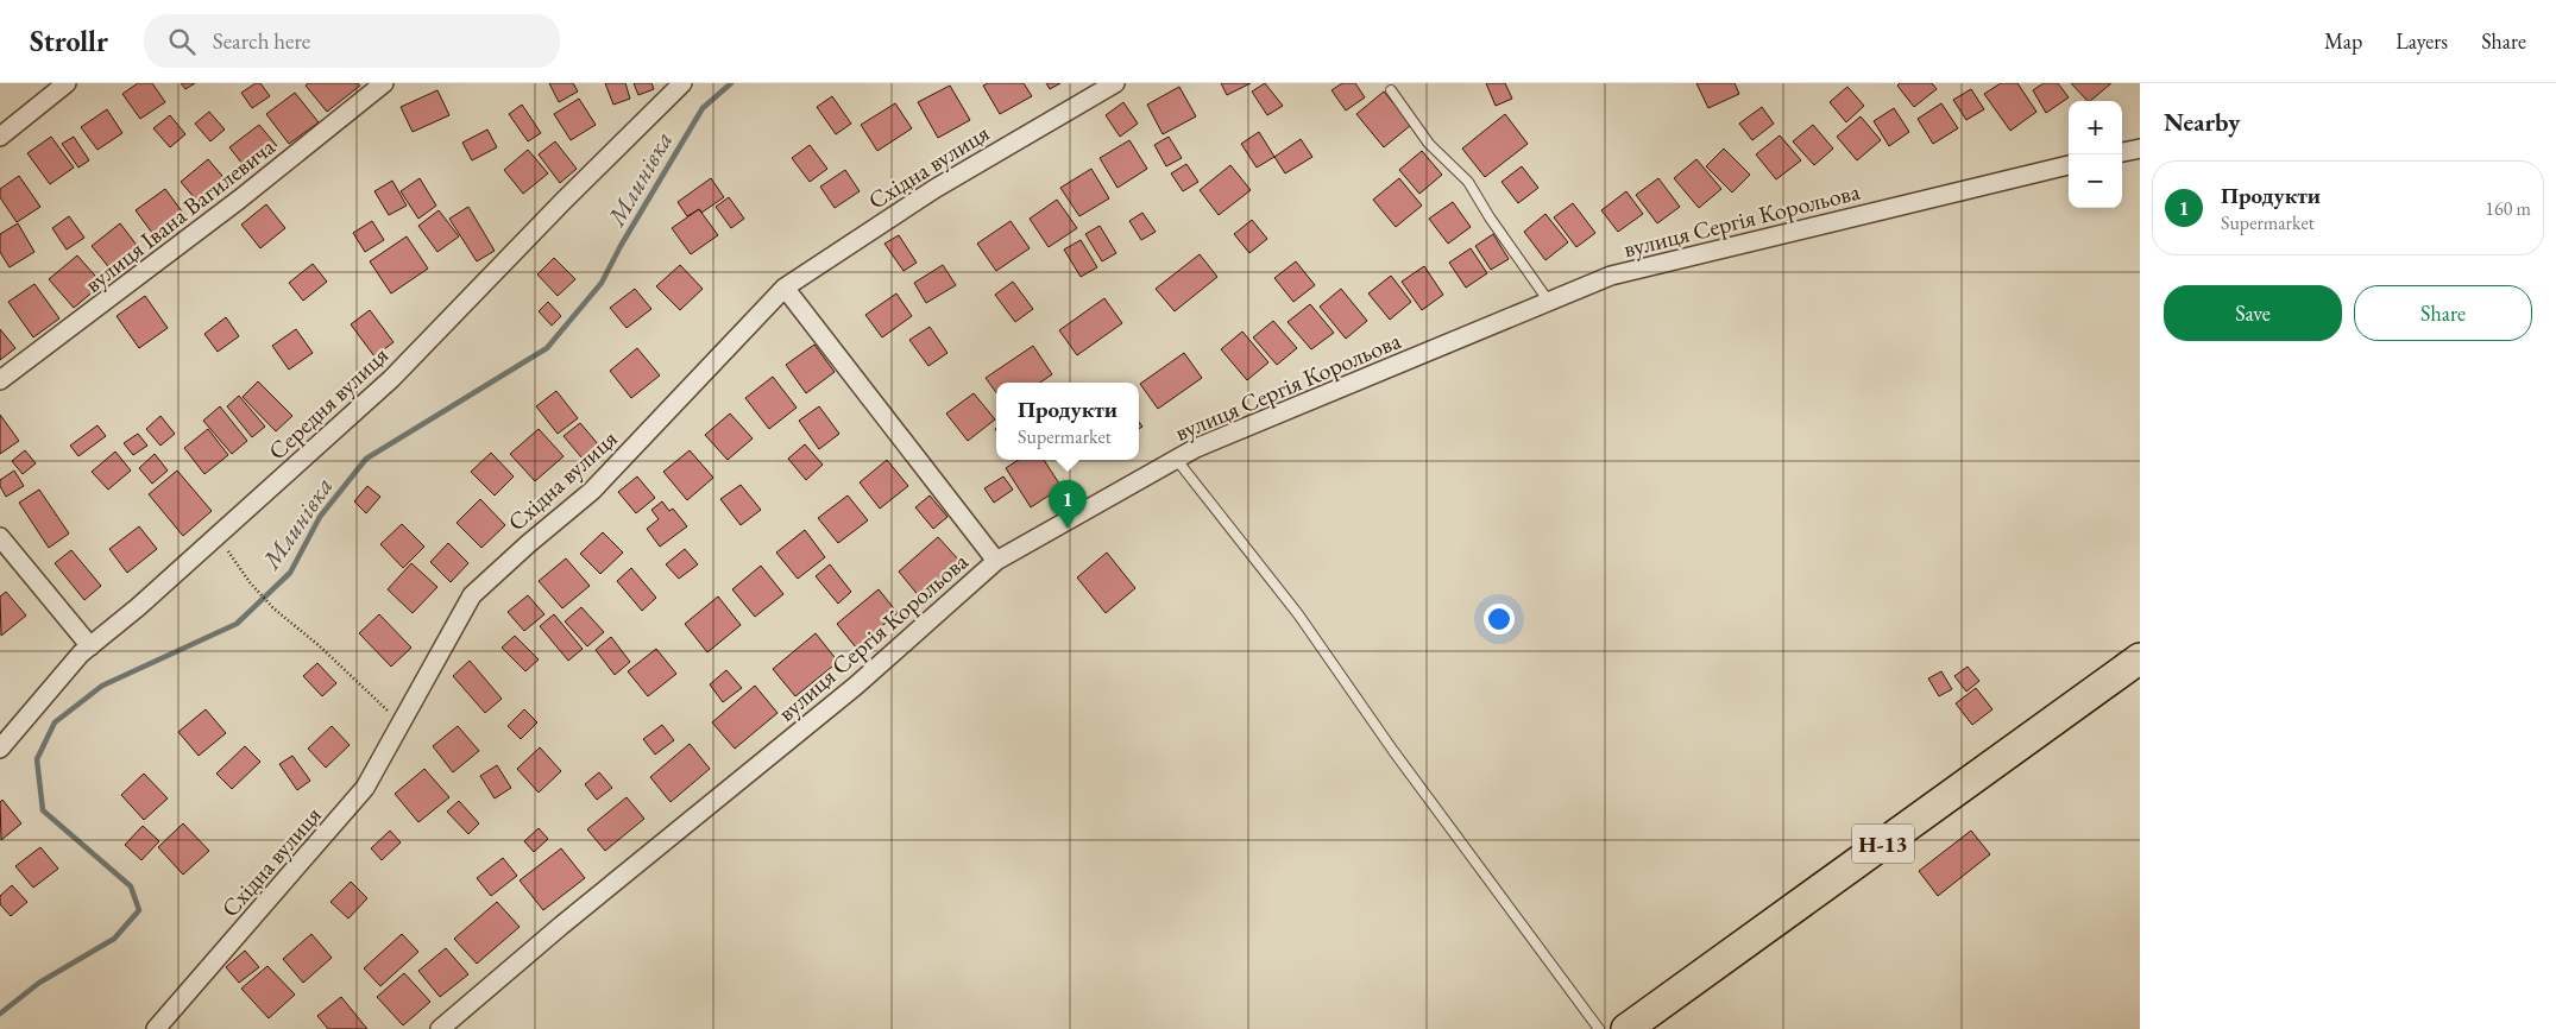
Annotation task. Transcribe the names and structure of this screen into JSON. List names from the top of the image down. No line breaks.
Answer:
{"streets":{"main road":["Н-13"],"street":["Східна вулиця","вулиця Івана Вагилевича","вулиця Сергія Корольова","Середня вулиця"]},"water":["Млинівка"],"page":{"header":"Strollr","search":"Search here","nav":["Map","Layers","Share"],"heading":"Nearby","map_buttons":["+","−"],"list":[{"mark":"1","name":"Продукти","note":"Supermarket","value":"160 m"}],"buttons":["Save","Share"],"popup":["Продукти","Supermarket"],"pins":"1"}}
